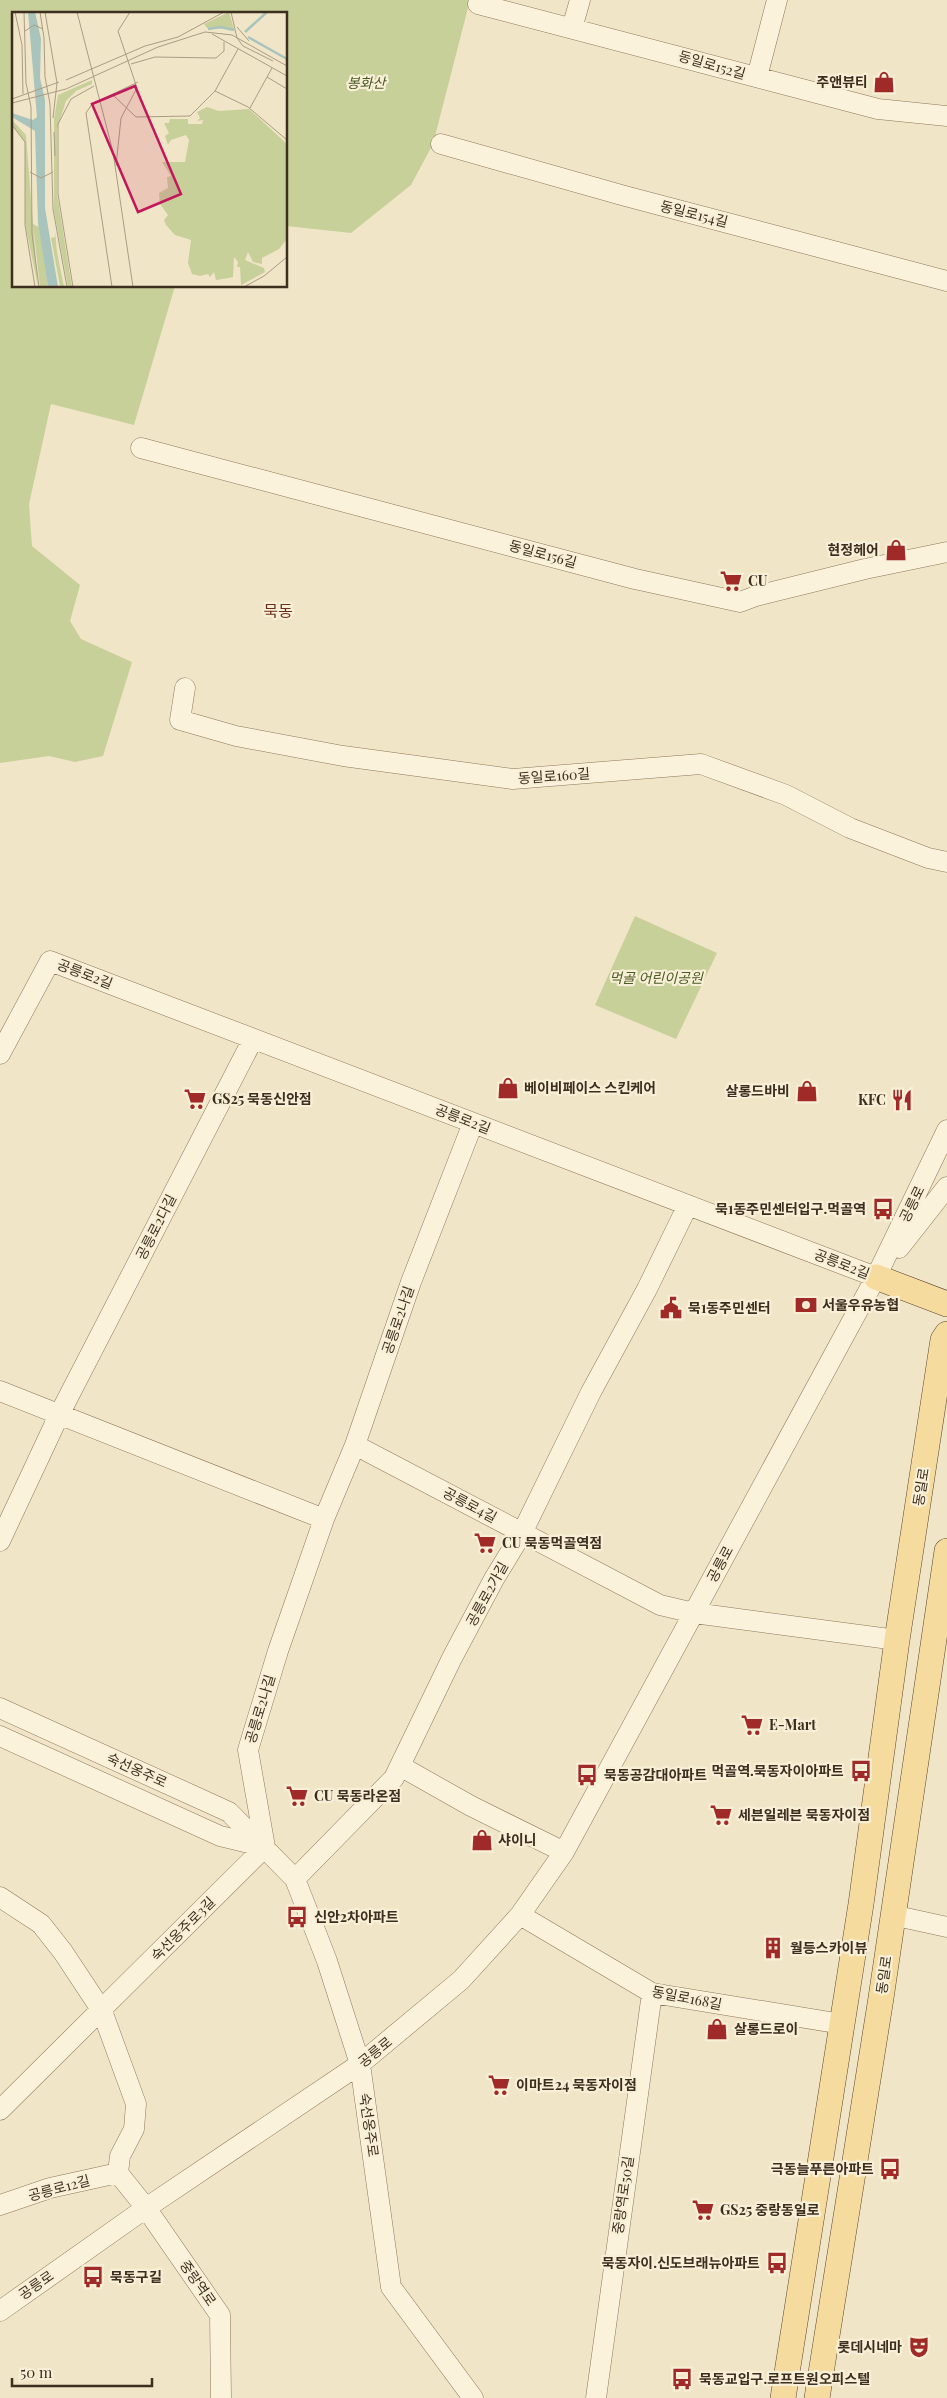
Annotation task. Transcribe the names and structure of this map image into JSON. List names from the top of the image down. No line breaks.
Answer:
{"streets":{"main road":["동일로"],"street":["동일로152길","동일로154길","동일로156길","동일로160길","공릉로2길","공릉로","공릉로2다길","공릉로2나길","공릉로4길","공릉로2가길","숙선옹주로","숙선옹주로3길","동일로168길","공릉로12길","중랑역로50길","중랑역로"]},"crossings":[["공릉로2길","공릉로"],["공릉로2길","공릉로2다길"],["공릉로2길","공릉로2나길"],["공릉로2길","공릉로2가길"],["공릉로","공릉로4길"],["공릉로","숙선옹주로"],["공릉로","동일로168길"],["공릉로","중랑역로"],["공릉로2나길","공릉로4길"],["공릉로2나길","숙선옹주로"],["공릉로2나길","숙선옹주로3길"],["동일로","동일로168길"],["공릉로4길","공릉로2가길"],["공릉로2가길","숙선옹주로"],["숙선옹주로","숙선옹주로3길"],["동일로168길","중랑역로50길"]],"districts":["묵동"],"parks":["봉화산","먹골 어린이공원"],"places":{"shop":["주앤뷰티","현정헤어","베이비페이스 스킨케어","살롱드바비","샤이니","살롱드로이"],"supermarket":["CU","GS25 묵동신안점","CU 묵동먹골역점","E-Mart","CU 묵동라온점","세븐일레븐 묵동자이점","이마트24 묵동자이점","GS25 중랑동일로"],"restaurant":["KFC"],"bus stop":["묵1동주민센터입구.먹골역","먹골역.묵동자이아파트","묵동공감대아파트","신안2차아파트","극동늘푸른아파트","묵동자이.신도브래뉴아파트","묵동구길","묵동교입구.로프트원오피스텔"],"bank":["서울우유농협"],"public building":["묵1동주민센터"],"building":["월등스카이뷰"],"theatre":["롯데시네마"]},"scale_bar":"50 m"}
